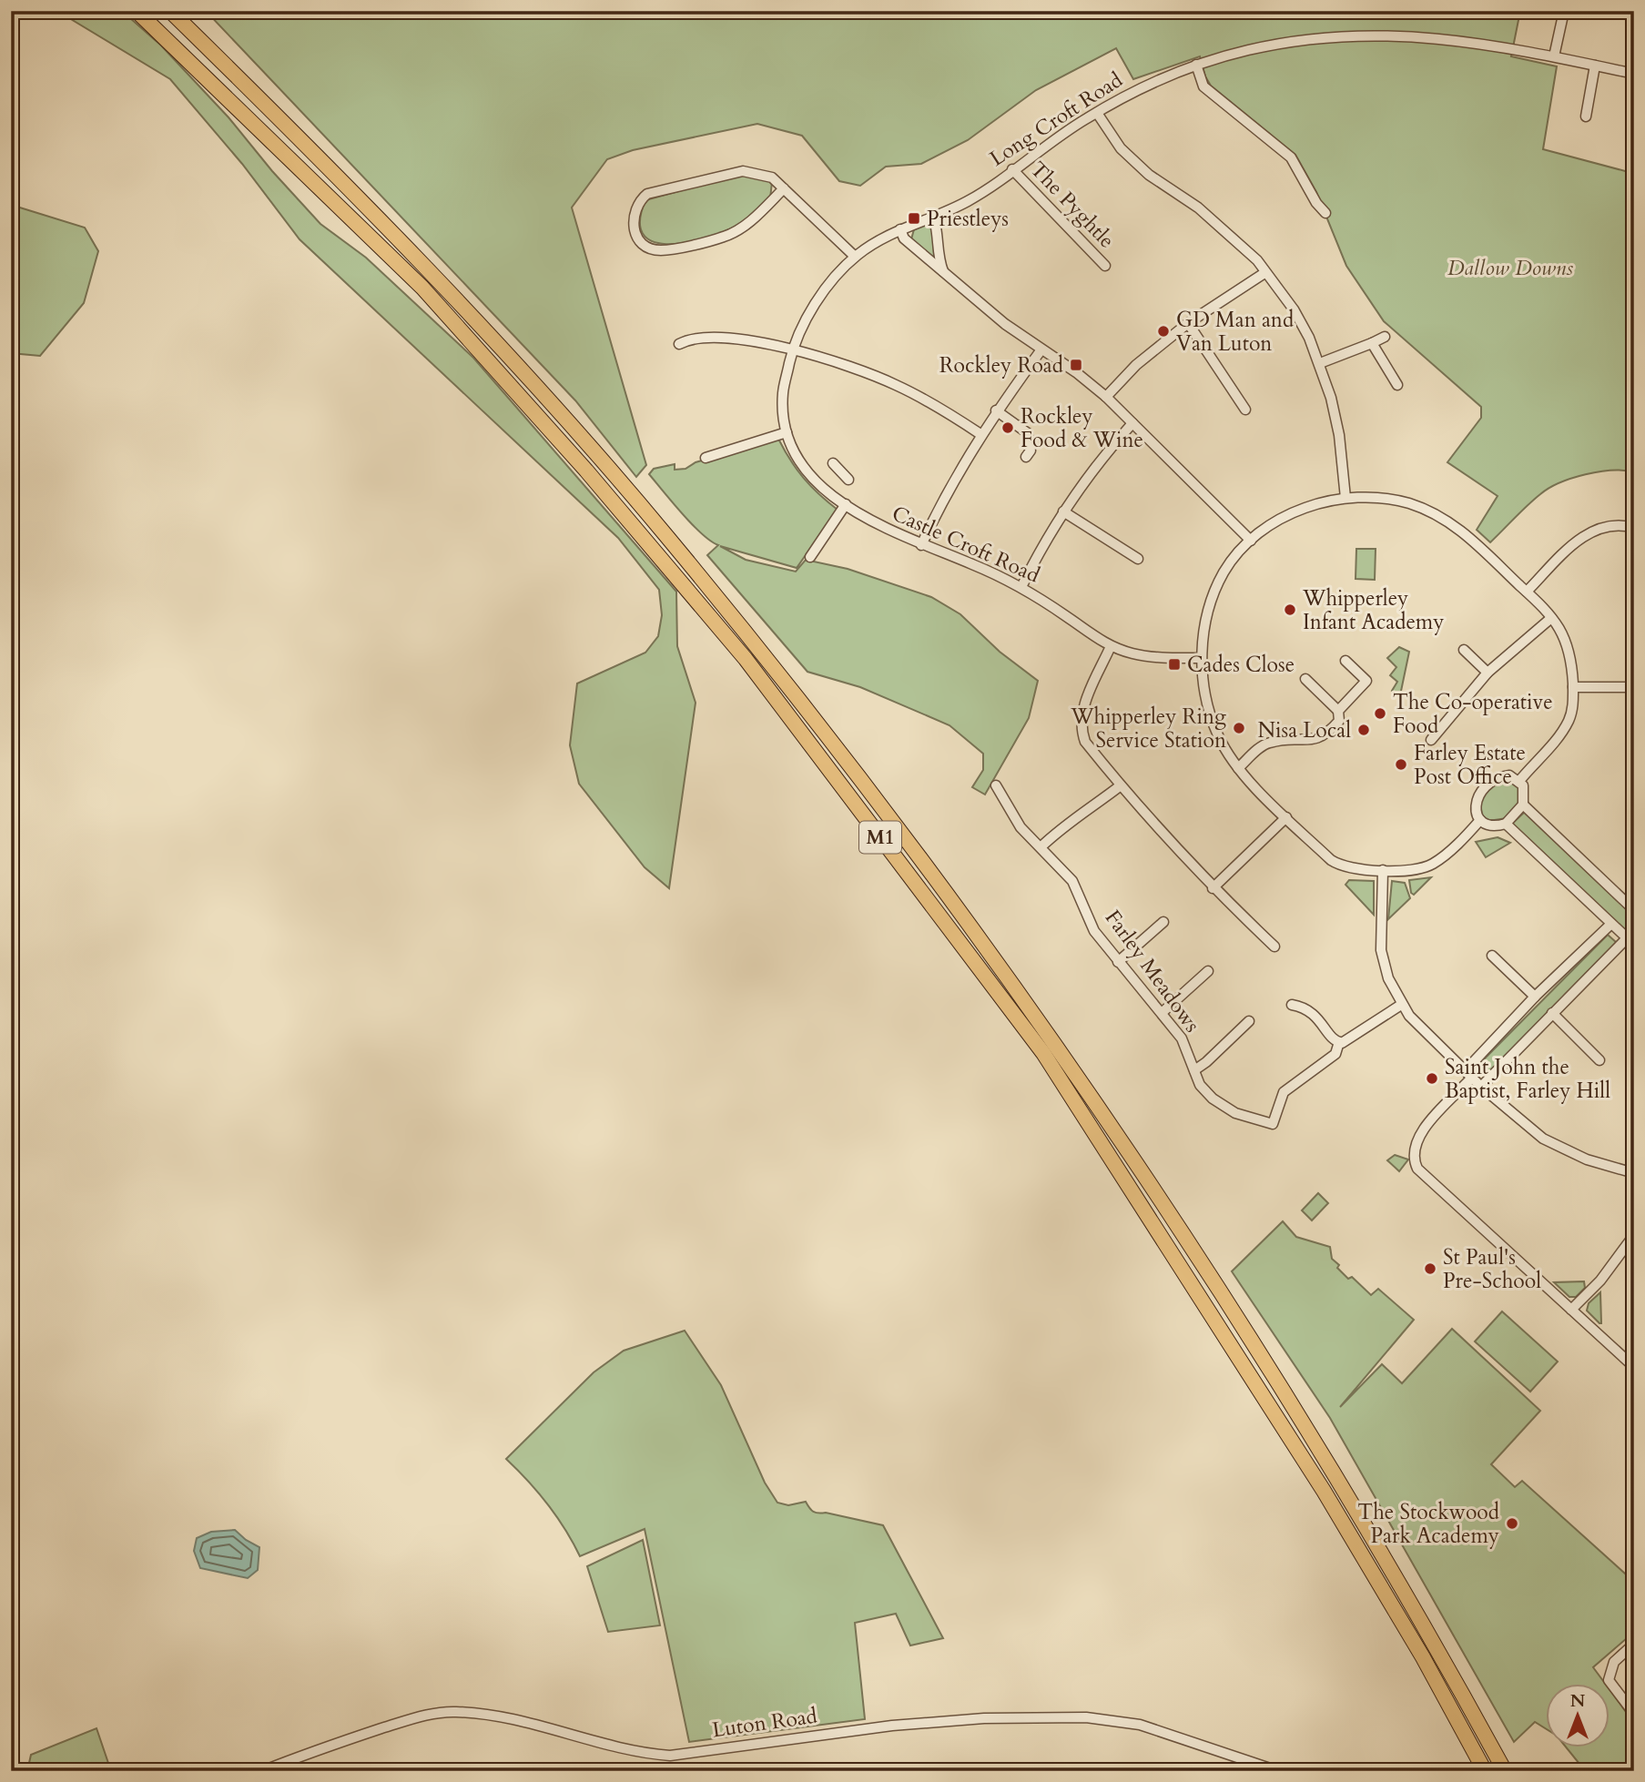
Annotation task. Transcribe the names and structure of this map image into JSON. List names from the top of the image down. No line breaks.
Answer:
{"streets":{"highway":["M1"],"street":["Long Croft Road","The Pyghtle","Castle Croft Road","Farley Meadows","Luton Road"]},"crossings":[["Long Croft Road","The Pyghtle"],["Long Croft Road","Castle Croft Road"]],"parks":["Dallow Downs"],"places":{"transit":["Priestleys","Rockley Road","Cades Close"],"other":["GD Man and Van Luton","Rockley Food & Wine","Whipperley Infant Academy","The Co-operative Food","Whipperley Ring Service Station","Nisa Local","Farley Estate Post Office","Saint John the Baptist, Farley Hill","St Paul's Pre-School","The Stockwood Park Academy"]},"north":"top"}
